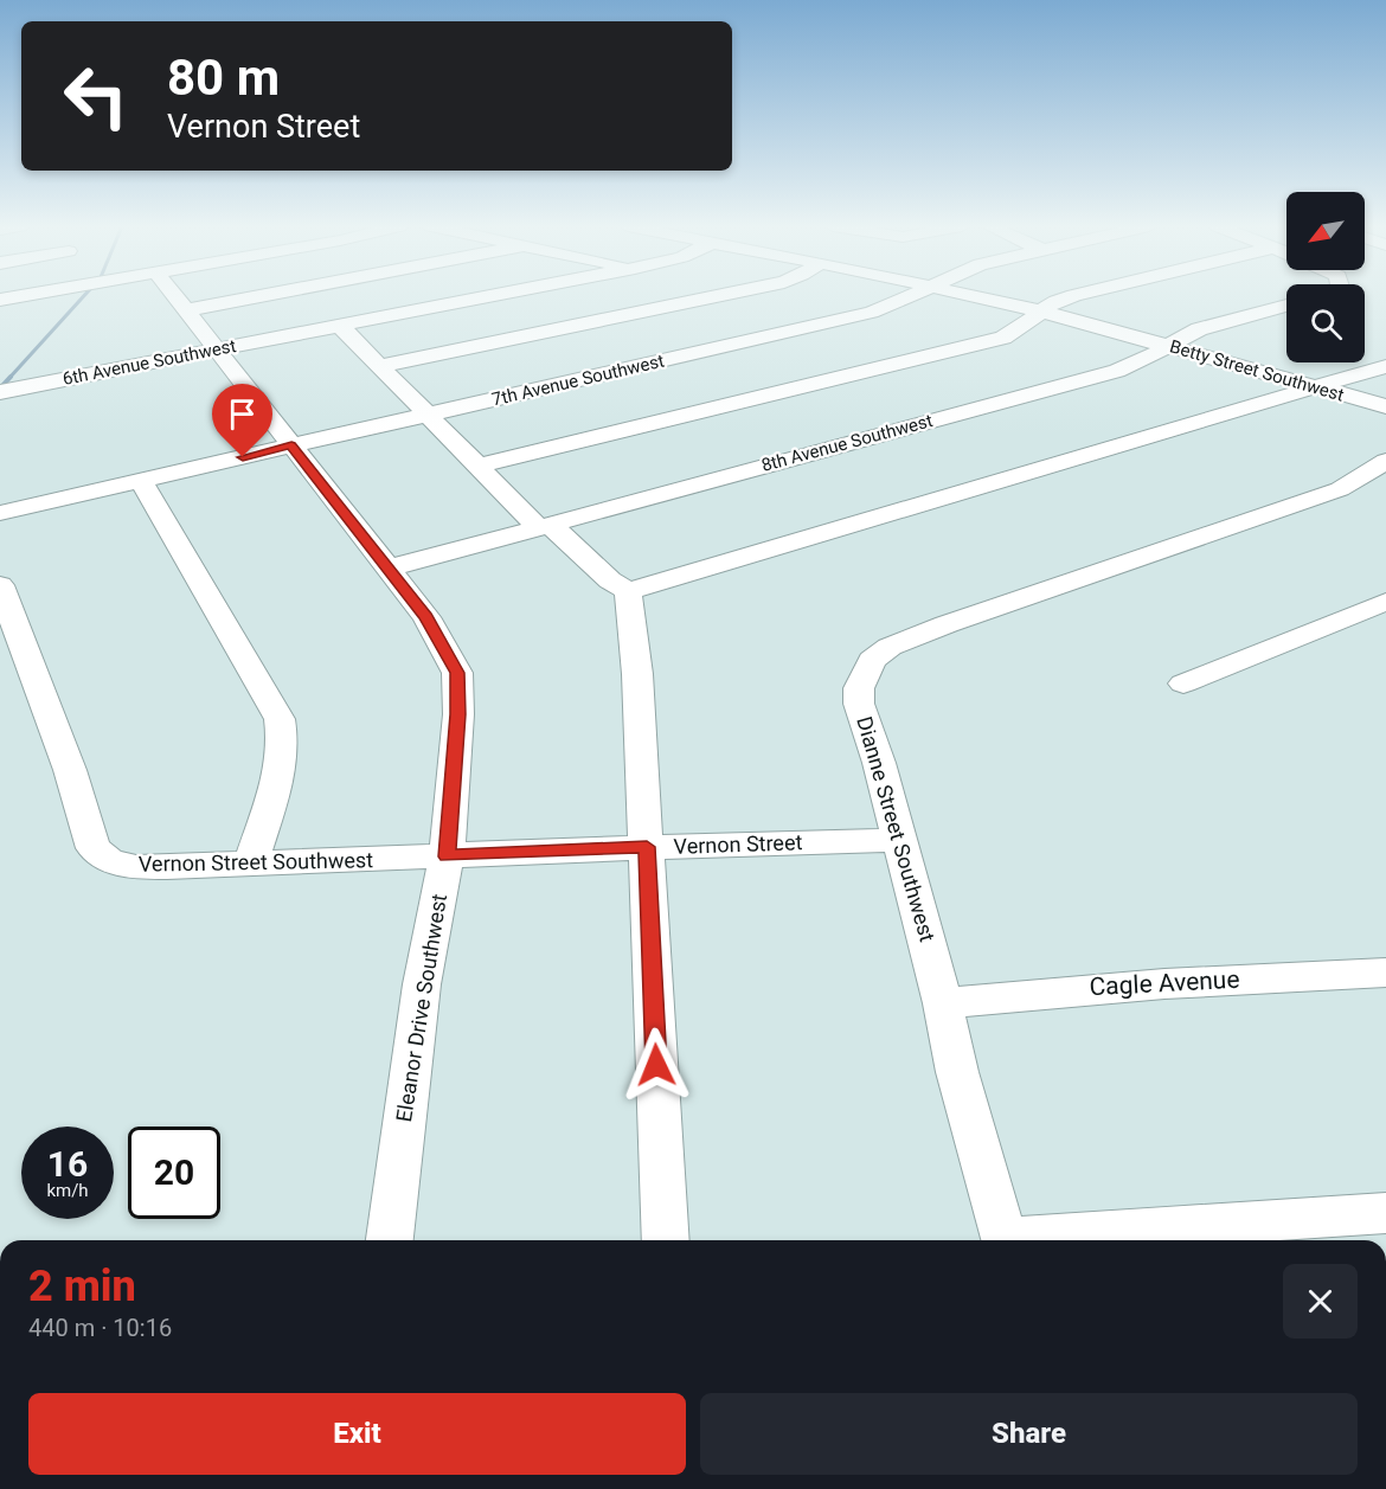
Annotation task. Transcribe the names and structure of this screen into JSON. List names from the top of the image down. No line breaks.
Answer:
{"streets":{"street":["6th Avenue Southwest","Betty Street Southwest","7th Avenue Southwest","8th Avenue Southwest","Dianne Street Southwest","Vernon Street","Vernon Street Southwest","Cagle Avenue","Eleanor Drive Southwest"]},"crossings":[["6th Avenue Southwest","Eleanor Drive Southwest"],["Betty Street Southwest","8th Avenue Southwest"],["7th Avenue Southwest","Eleanor Drive Southwest"],["8th Avenue Southwest","Eleanor Drive Southwest"],["Dianne Street Southwest","Vernon Street"],["Dianne Street Southwest","Cagle Avenue"],["Vernon Street","Vernon Street Southwest"],["Vernon Street","Eleanor Drive Southwest"],["Vernon Street Southwest","Eleanor Drive Southwest"]],"north":"bottom left","page":{"turn":["80 m","Vernon Street"],"speed":"16 km/h","limit":"20","heading":["2 min","440 m · 10:16"],"buttons":["Exit","Share"]}}
